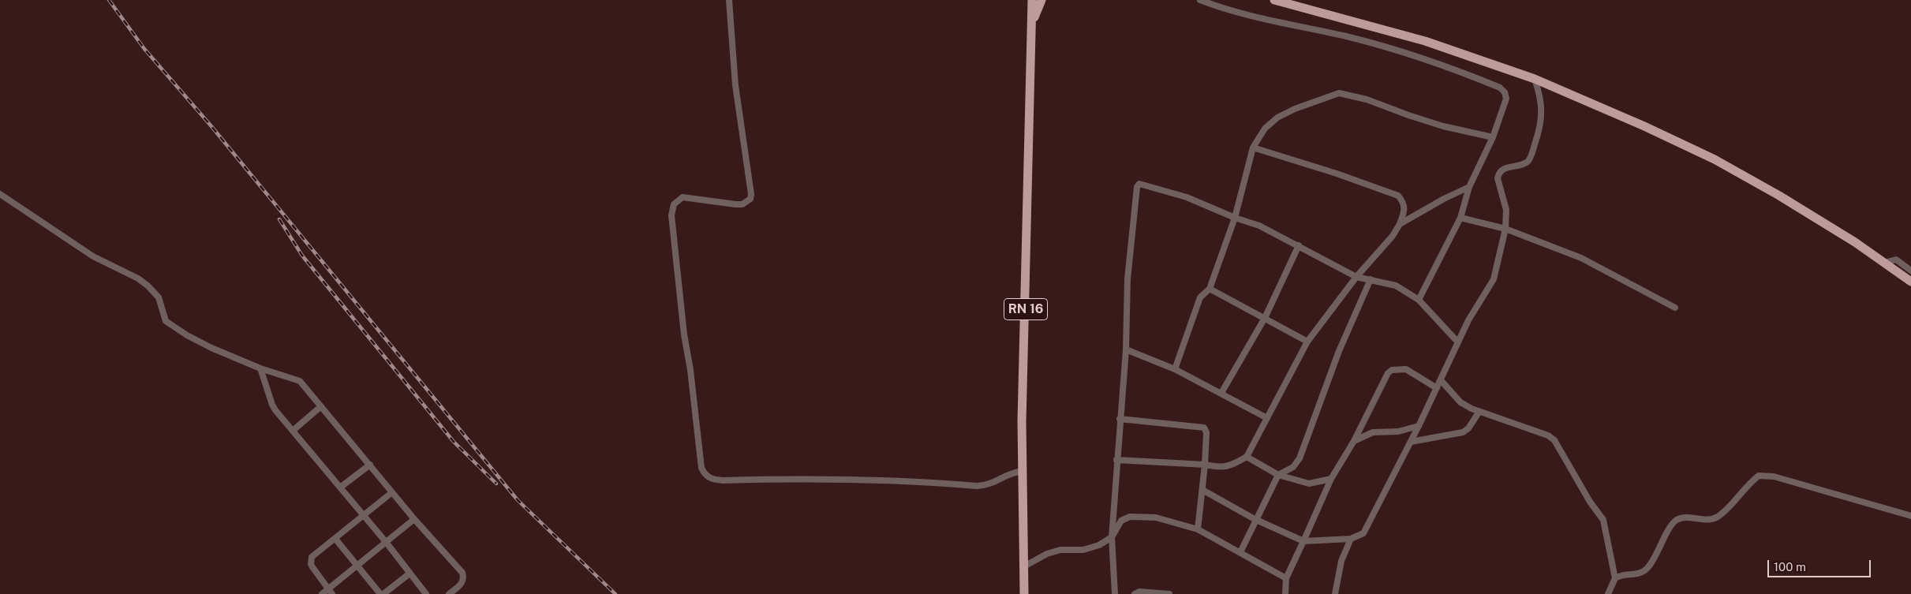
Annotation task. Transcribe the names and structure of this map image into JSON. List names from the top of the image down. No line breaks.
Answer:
{"streets":{"main road":["RN 16"]},"scale_bar":"100 m"}
